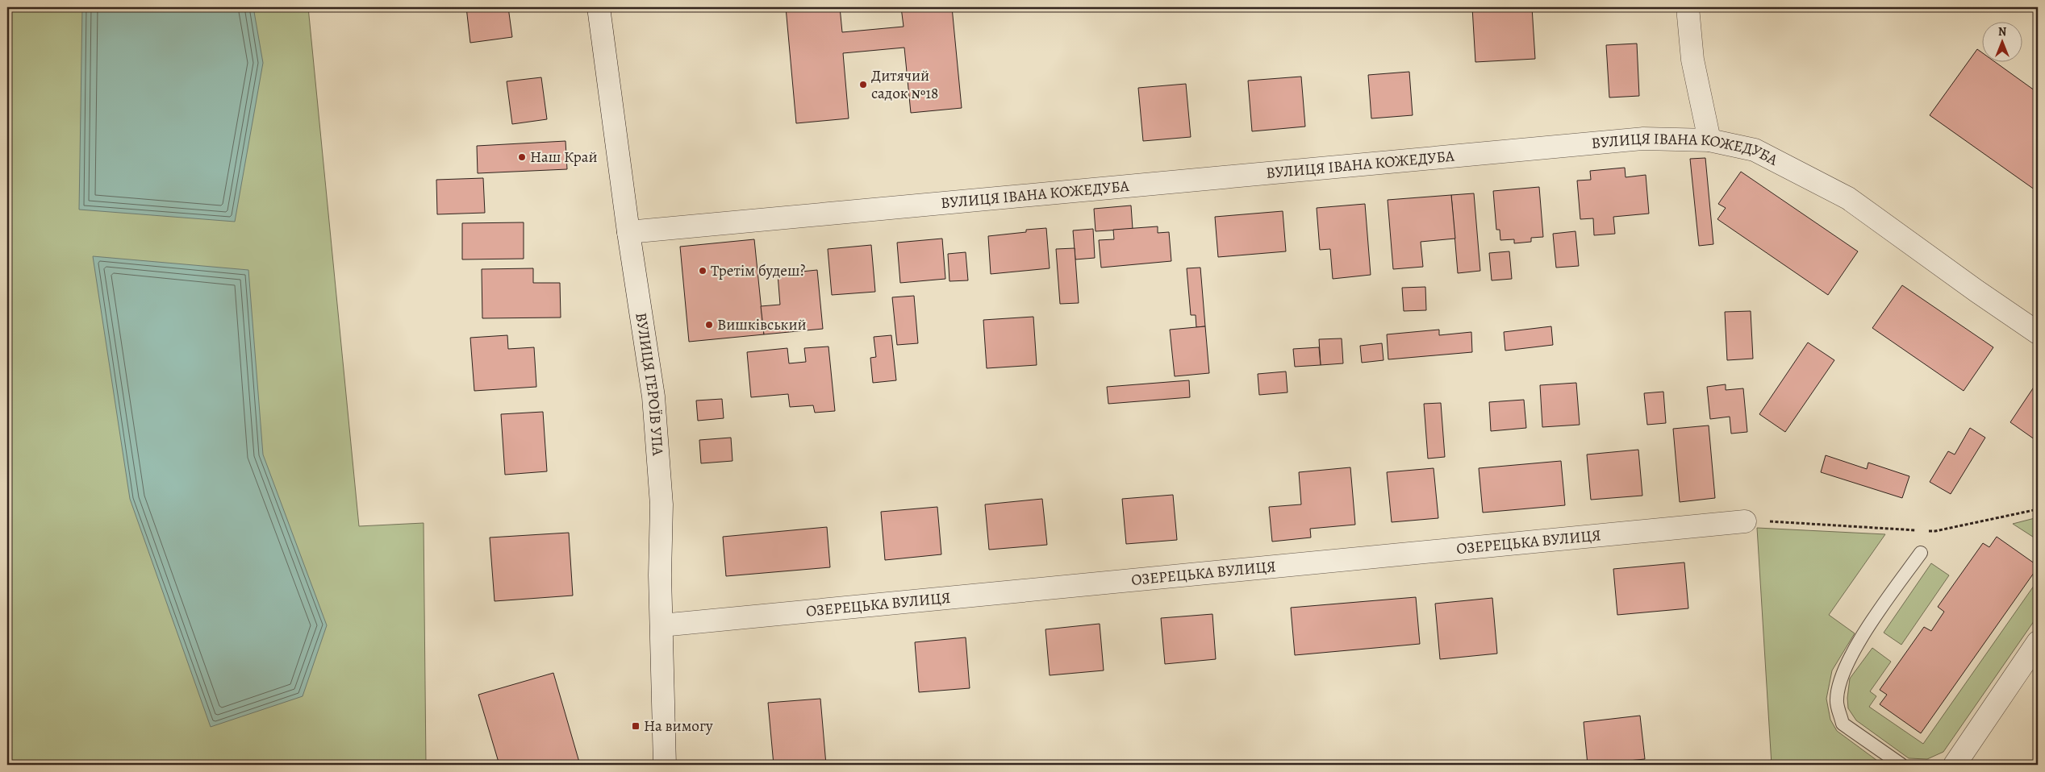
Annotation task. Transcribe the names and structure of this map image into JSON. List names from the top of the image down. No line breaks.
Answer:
{"streets":{"street":["ВУЛИЦЯ ІВАНА КОЖЕДУБА","ВУЛИЦЯ ГЕРОЇВ УПА","ОЗЕРЕЦЬКА ВУЛИЦЯ"]},"crossings":[["ВУЛИЦЯ ІВАНА КОЖЕДУБА","ВУЛИЦЯ ГЕРОЇВ УПА"],["ВУЛИЦЯ ГЕРОЇВ УПА","ОЗЕРЕЦЬКА ВУЛИЦЯ"]],"places":{"other":["Дитячий садок №18","Наш Край","Третім будеш?","Вишківський"],"transit":["На вимогу"]},"north":"top"}
